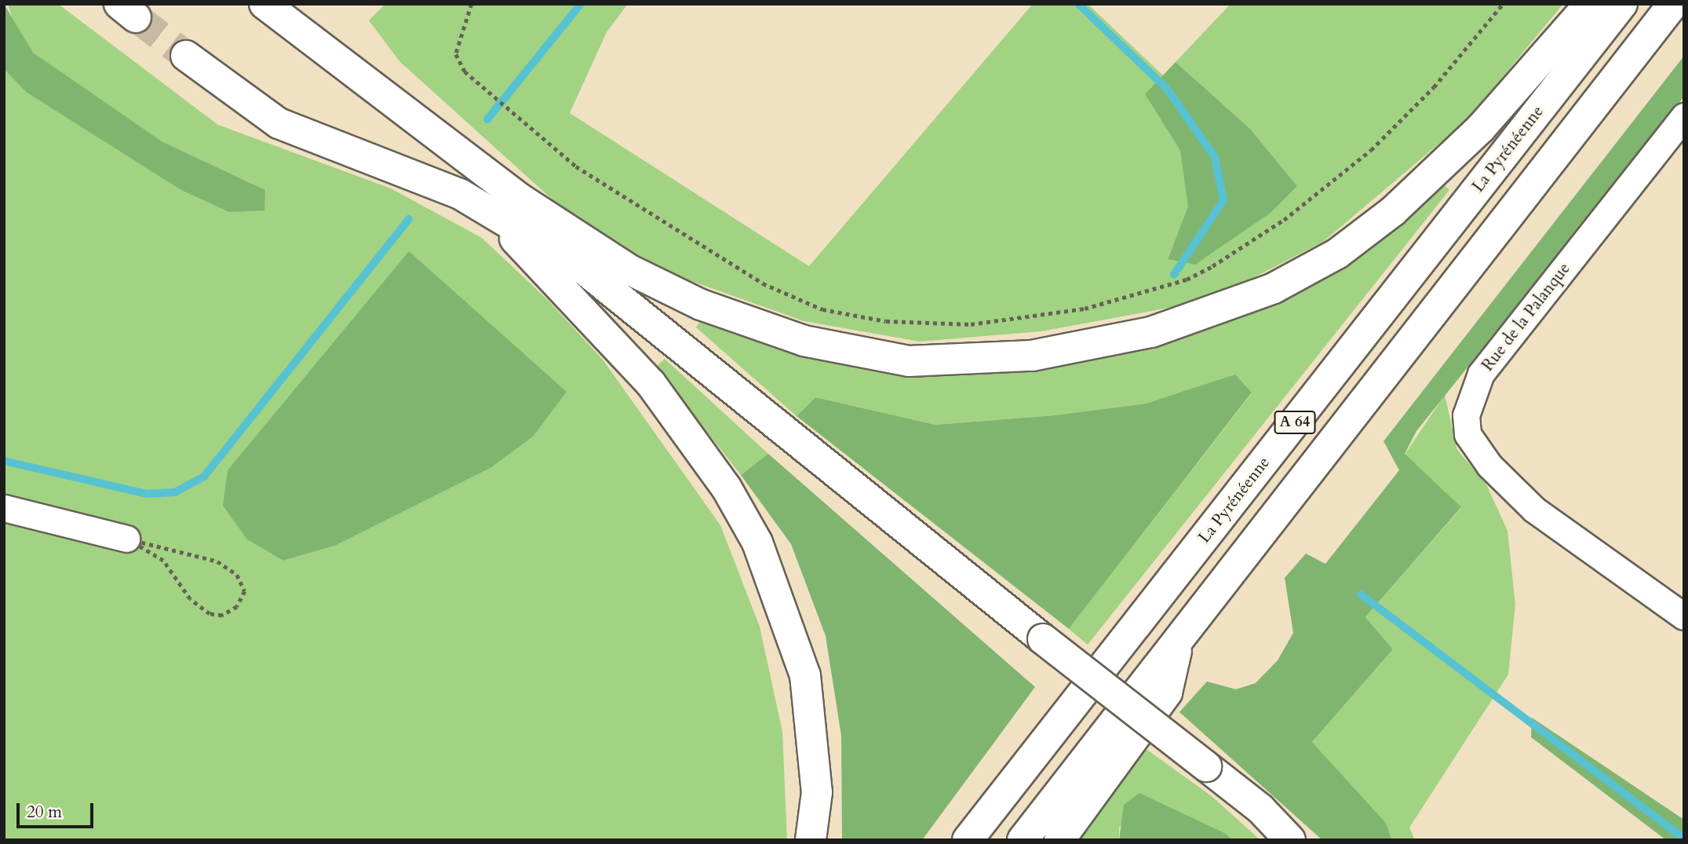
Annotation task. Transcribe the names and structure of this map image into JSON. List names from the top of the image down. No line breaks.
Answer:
{"streets":{"highway":["La Pyrénéenne","A 64"],"street":["Rue de la Palanque"]},"scale_bar":"20 m"}
